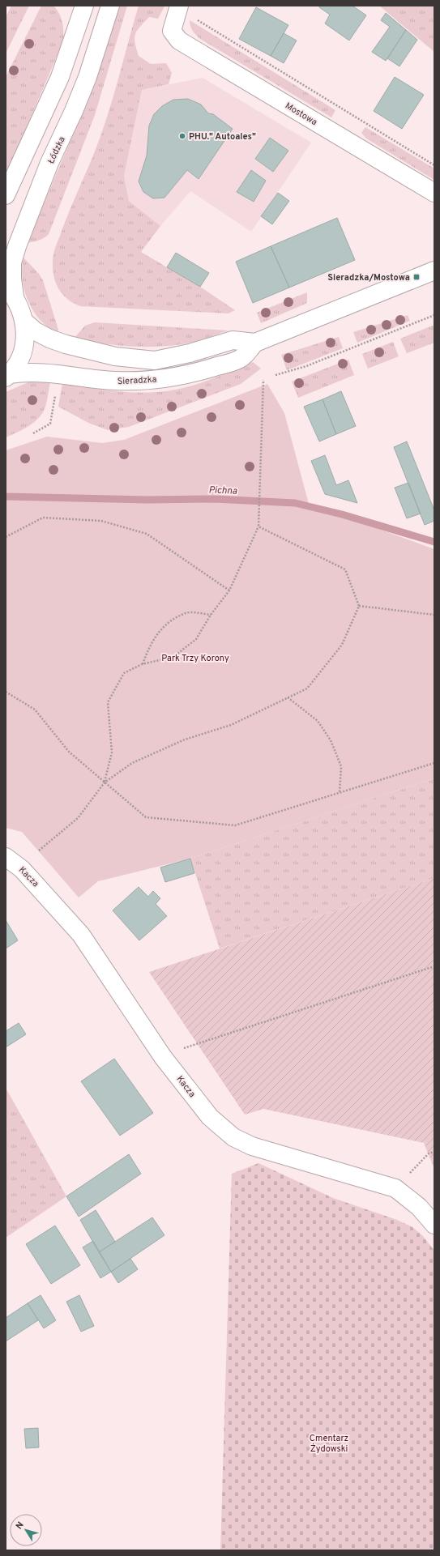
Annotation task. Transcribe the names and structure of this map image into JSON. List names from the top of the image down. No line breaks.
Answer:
{"streets":{"street":["Mostowa","Łódzka","Sieradzka","Kacza"]},"crossings":[["Łódzka","Sieradzka"]],"water":["Pichna"],"parks":["Park Trzy Korony","Cmentarz Żydowski"],"places":{"other":["PHU.\" Autoales\""],"transit":["Sieradzka/Mostowa"]},"north":"top left"}
